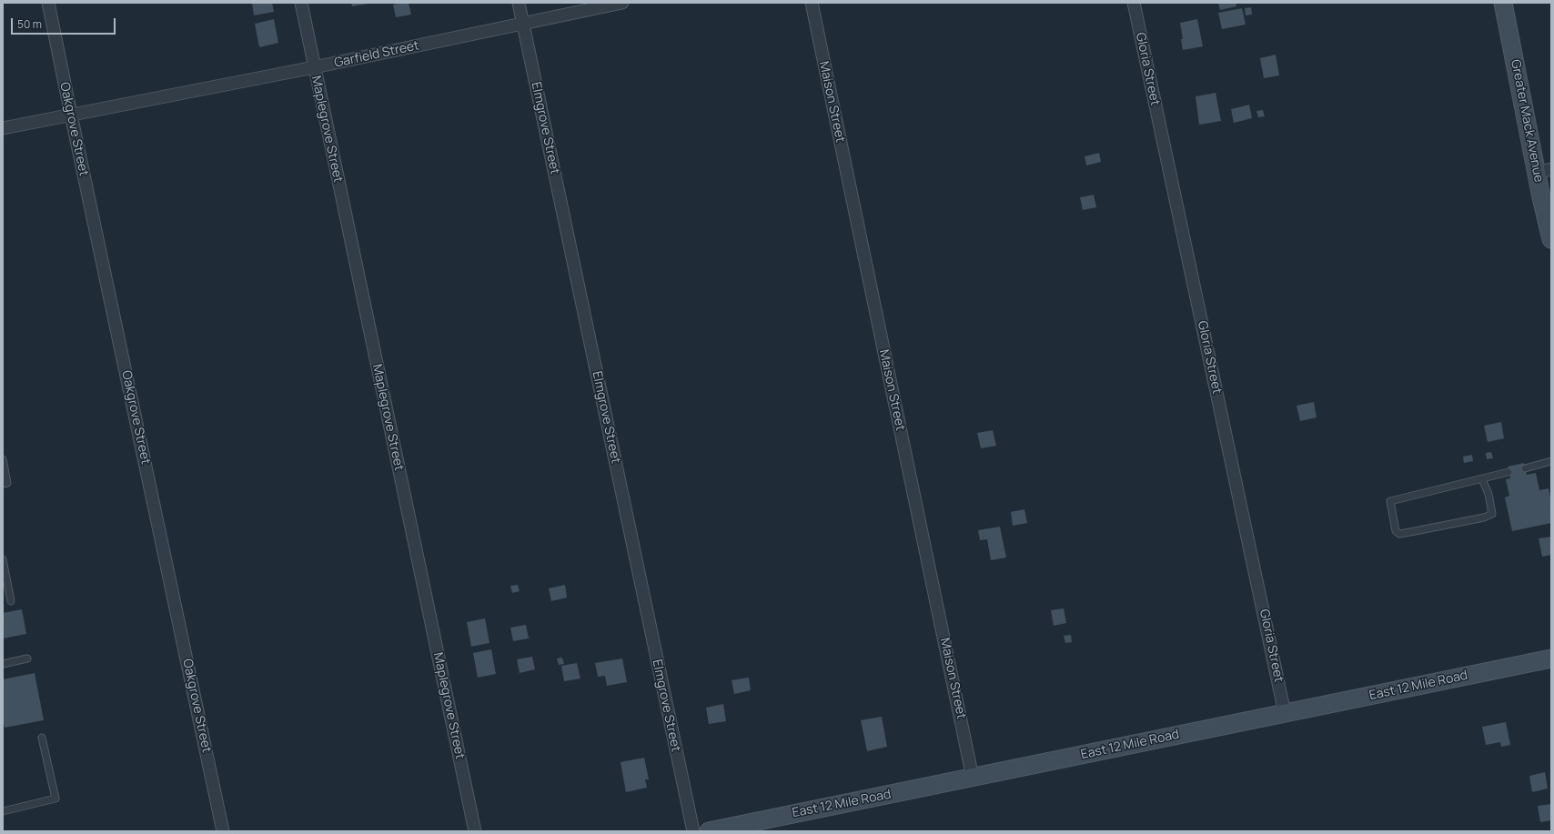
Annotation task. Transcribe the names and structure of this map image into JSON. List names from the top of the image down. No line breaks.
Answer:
{"streets":{"main road":["Greater Mack Avenue","East 12 Mile Road"],"street":["Garfield Street","Gloria Street","Maison Street","Elmgrove Street","Oakgrove Street","Maplegrove Street"]},"crossings":[["Garfield Street","Elmgrove Street"],["Garfield Street","Oakgrove Street"],["Garfield Street","Maplegrove Street"],["Gloria Street","East 12 Mile Road"],["Maison Street","East 12 Mile Road"]],"scale_bar":"50 m"}
